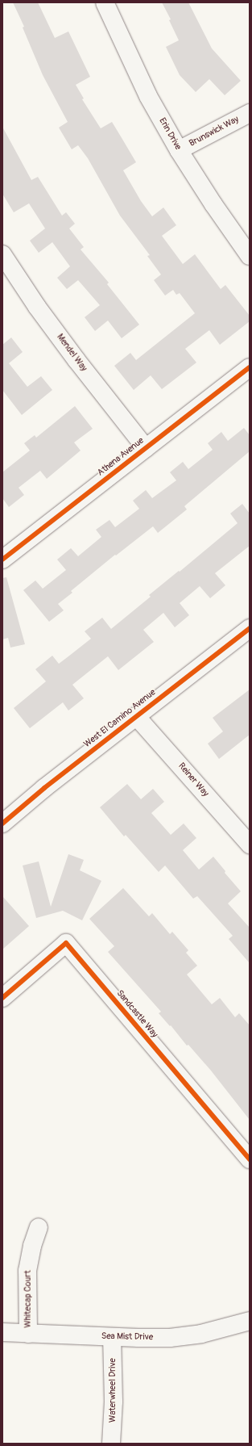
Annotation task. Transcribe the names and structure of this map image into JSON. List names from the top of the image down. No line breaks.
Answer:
{"streets":{"street":["Brunswick Way","Erin Drive","Mendel Way","Athena Avenue","West El Camino Avenue","Reiner Way","Sandcastle Way","Whitecap Court","Sea Mist Drive","Waterwheel Drive"]},"crossings":[["Brunswick Way","Erin Drive"],["Mendel Way","Athena Avenue"],["West El Camino Avenue","Reiner Way"],["Whitecap Court","Sea Mist Drive"],["Sea Mist Drive","Waterwheel Drive"]]}
